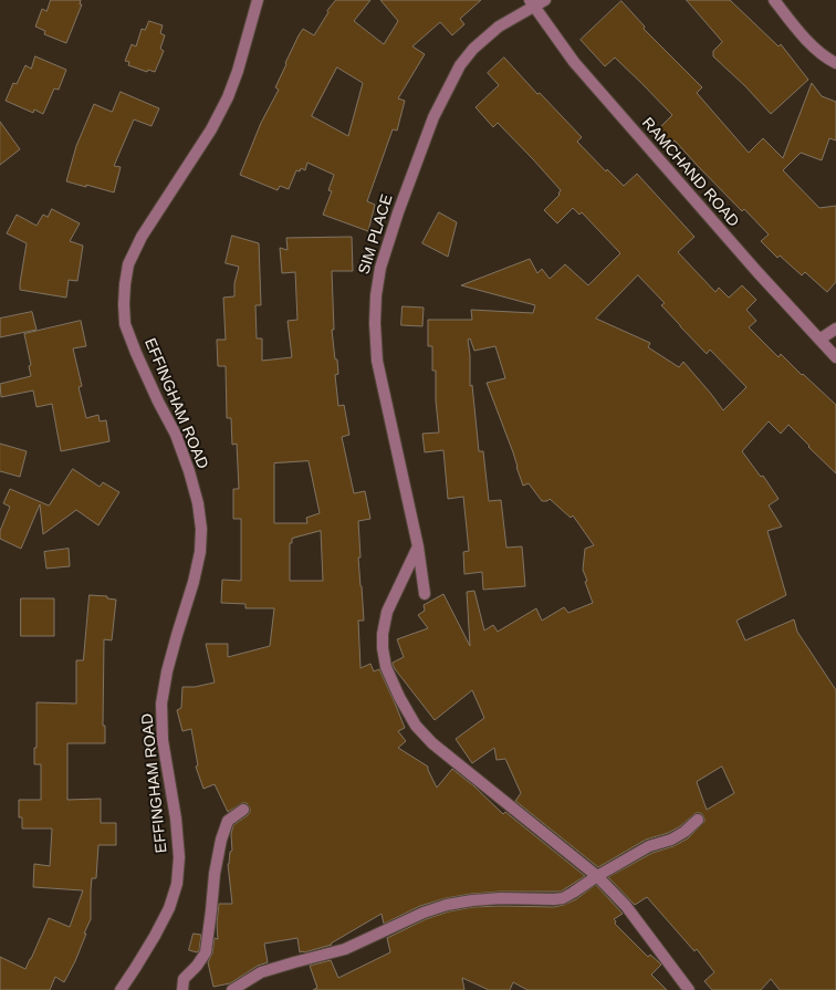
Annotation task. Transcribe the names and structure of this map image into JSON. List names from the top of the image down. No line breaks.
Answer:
{"streets":{"street":["RAMCHAND ROAD","SIM PLACE","EFFINGHAM ROAD"]},"crossings":[["RAMCHAND ROAD","SIM PLACE"]]}
